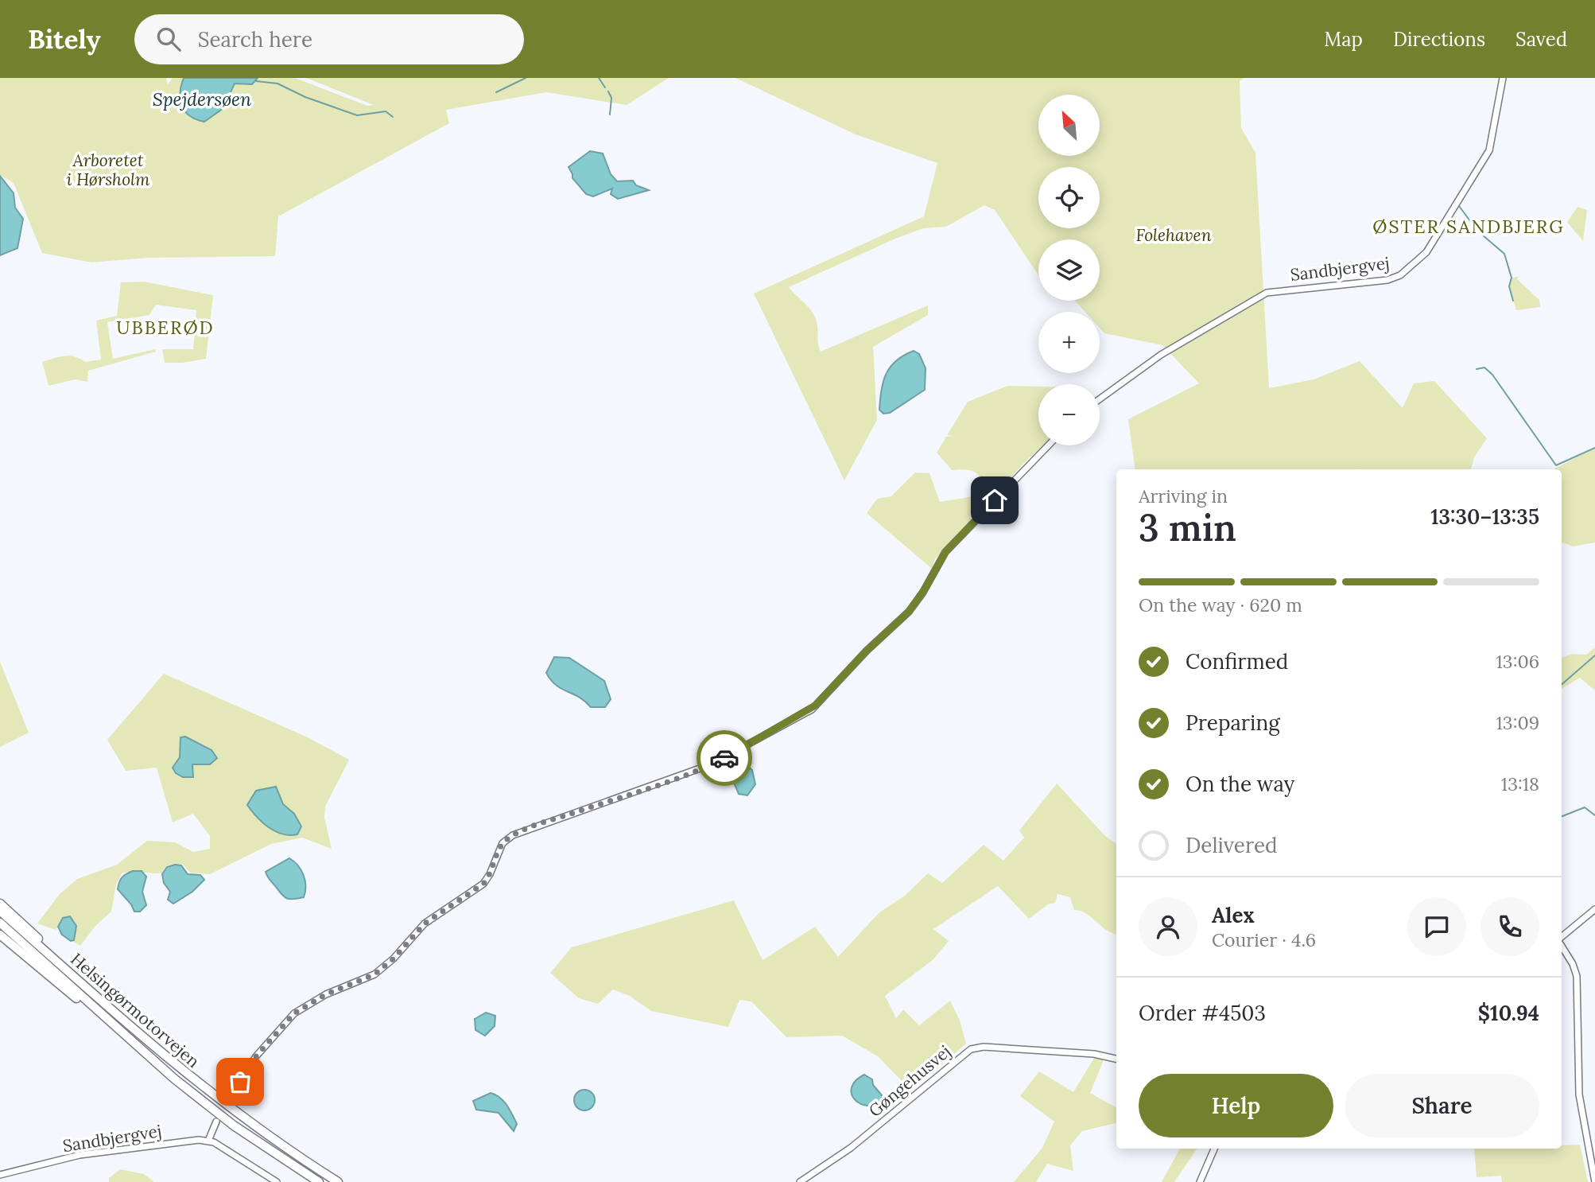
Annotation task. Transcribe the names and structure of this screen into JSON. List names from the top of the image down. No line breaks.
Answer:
{"streets":{"highway":["Helsingørmotorvejen"],"street":["Sandbjergvej","Gøngehusvej"]},"districts":["ØSTER SANDBJERG","UBBERØD"],"water":["Spejdersøen"],"parks":["Arboretet i Hørsholm","Folehaven"],"north":"top left","page":{"header":"Bitely","search":"Search here","nav":["Map","Directions","Saved"],"map_buttons":["+","−"],"heading":["3 min","Arriving in","13:30–13:35"],"panel":["Alex","Courier · 4.6","Order #4503","$10.94"],"bar":"On the way · 620 m","list":[["Confirmed","13:06"],["Preparing","13:09"],["On the way","13:18"],"Delivered"],"buttons":["Help","Share"]}}
